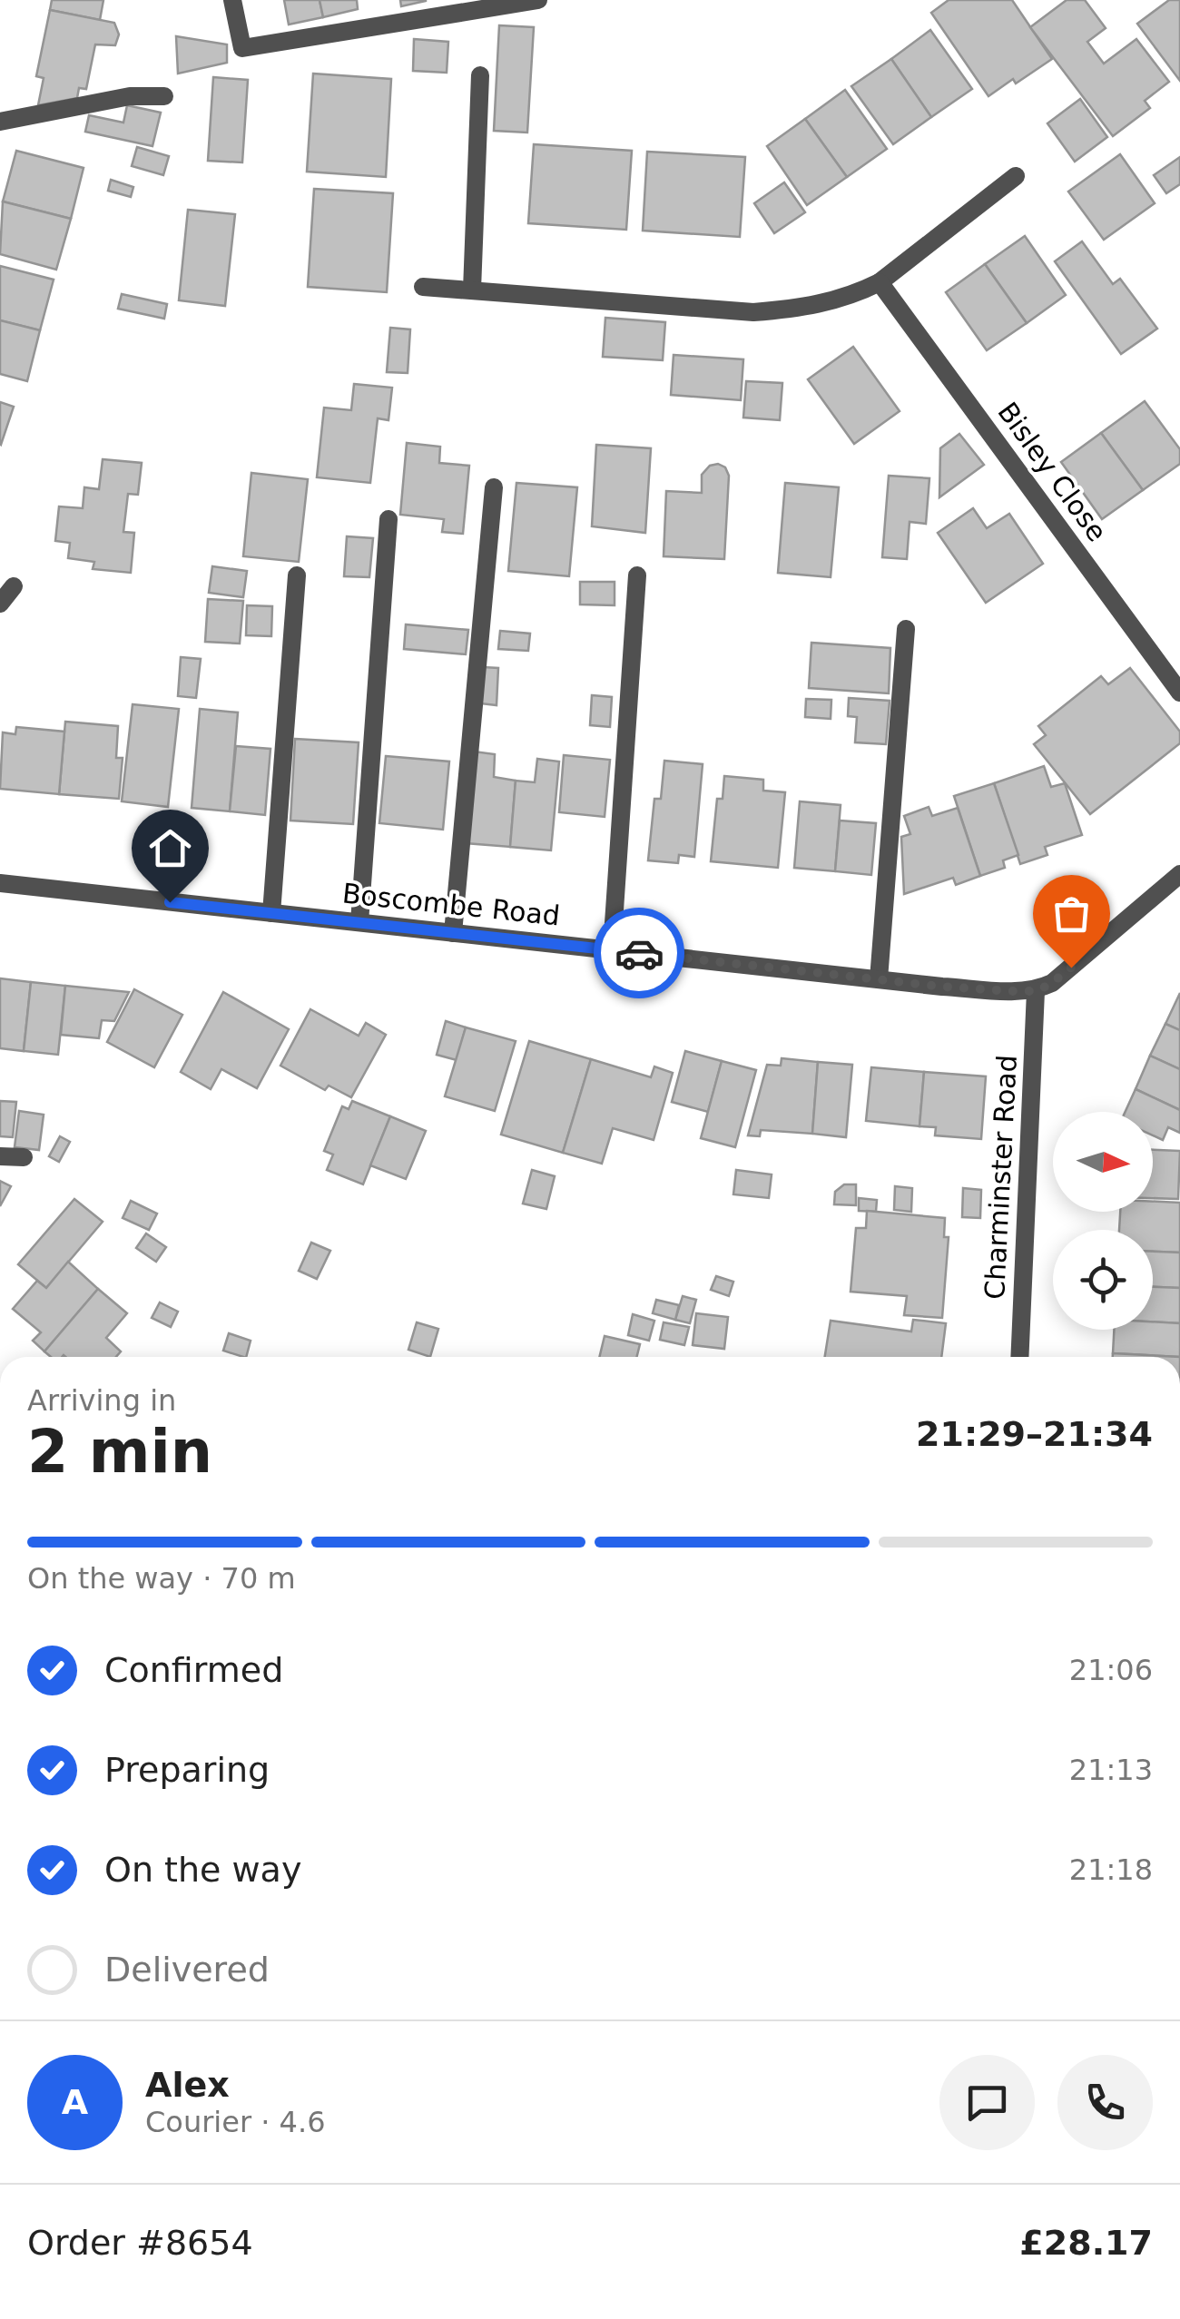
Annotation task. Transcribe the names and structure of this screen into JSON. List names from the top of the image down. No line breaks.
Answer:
{"streets":{"street":["Bisley Close","Boscombe Road","Charminster Road"]},"crossings":[["Boscombe Road","Charminster Road"]],"north":"right","page":{"heading":["2 min","Arriving in","21:29–21:34"],"panel":["Alex","Courier · 4.6","Order #8654","£28.17"],"bar":"On the way · 70 m","list":[["Confirmed","21:06"],["Preparing","21:13"],["On the way","21:18"],"Delivered"],"round":"A"}}
